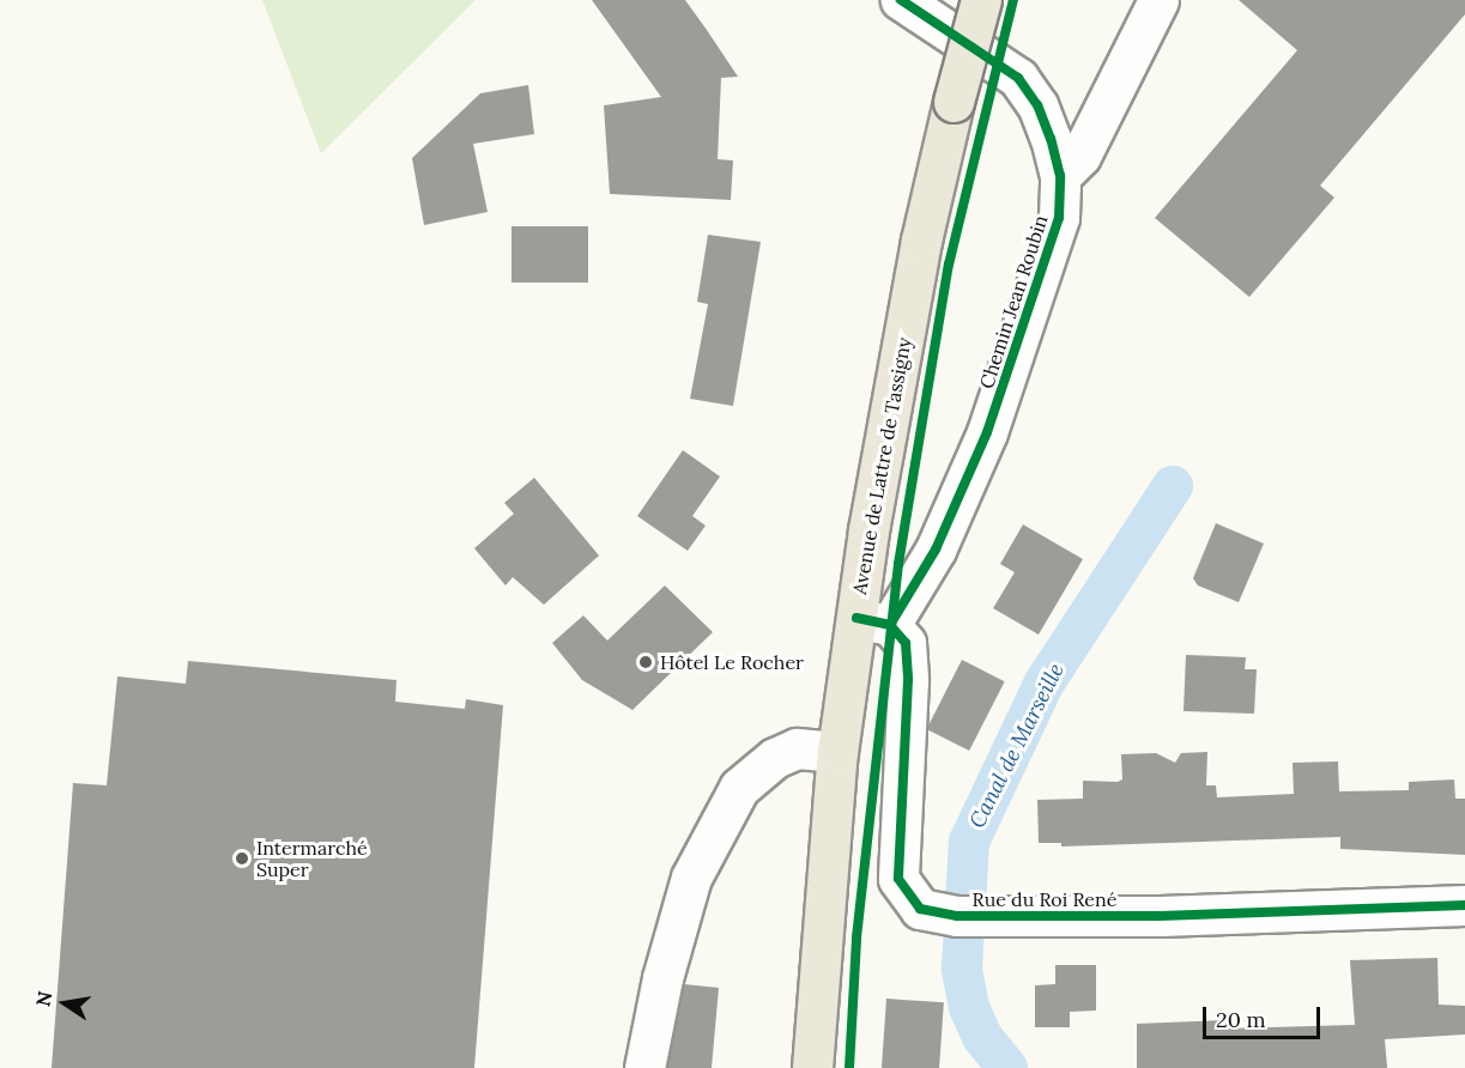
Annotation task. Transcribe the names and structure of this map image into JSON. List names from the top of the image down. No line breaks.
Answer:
{"streets":{"main road":["Avenue de Lattre de Tassigny"],"street":["Chemin Jean Roubin","Rue du Roi René"]},"crossings":[["Chemin Jean Roubin","Avenue de Lattre de Tassigny"],["Chemin Jean Roubin","Rue du Roi René"],["Avenue de Lattre de Tassigny","Rue du Roi René"]],"water":["Canal de Marseille"],"places":["Hôtel Le Rocher","Intermarché Super"],"scale_bar":"20 m","north":"left"}
